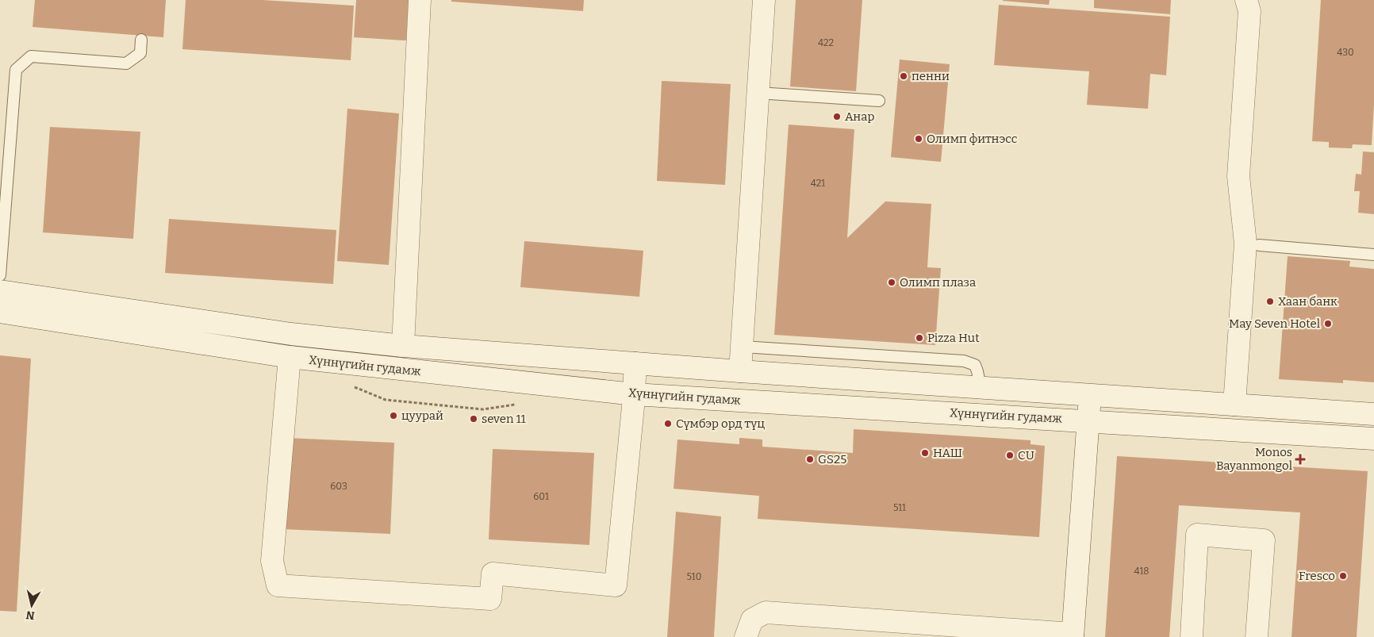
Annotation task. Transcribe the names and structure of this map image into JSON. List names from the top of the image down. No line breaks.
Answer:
{"streets":{"street":["Хүннүгийн гудамж"]},"places":{"other":["пенни","Анар","Олимп фитнэсс","Олимп плаза","Хаан банк","May Seven Hotel","Pizza Hut","цуурай","seven 11","Сүмбэр орд түц","НАШ","CU","GS25","Fresco"],"health":["Monos Bayanmongol"]},"house_numbers":["422","430","421","603","601","511","418","510"],"north":"bottom"}
